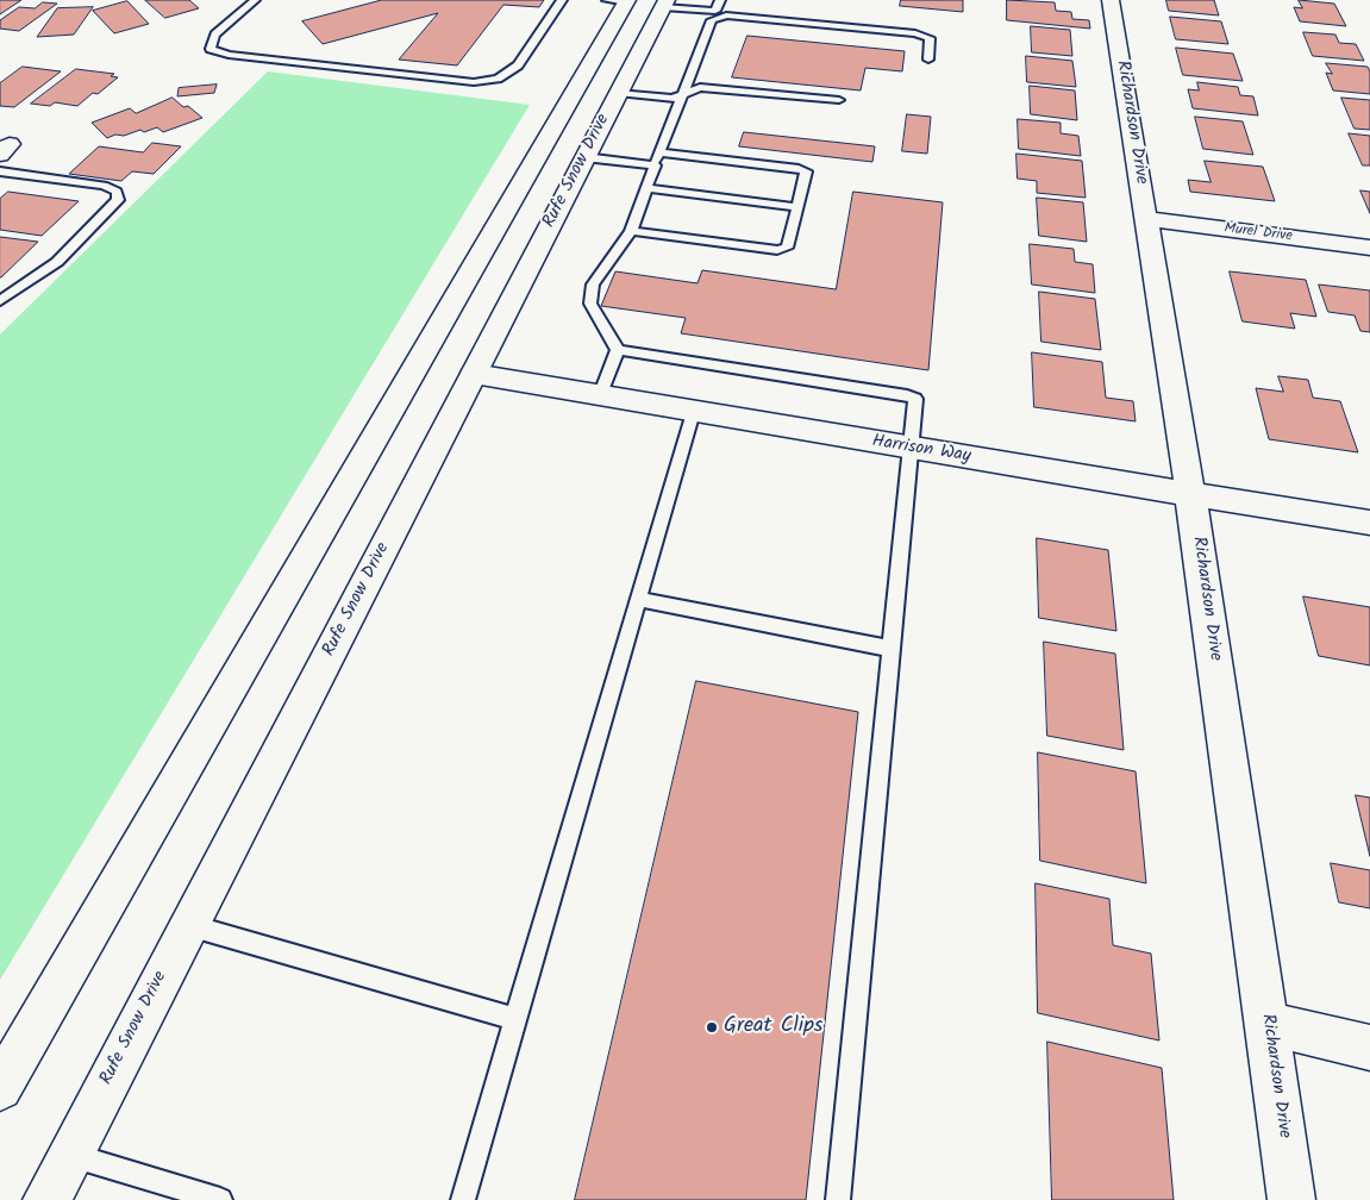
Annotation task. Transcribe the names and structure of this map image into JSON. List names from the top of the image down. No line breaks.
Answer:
{"streets":{"main road":["Richardson Drive","Rufe Snow Drive","Murel Drive","Harrison Way"]},"crossings":[["Richardson Drive","Murel Drive"],["Richardson Drive","Harrison Way"],["Rufe Snow Drive","Harrison Way"]],"places":["Great Clips"]}
